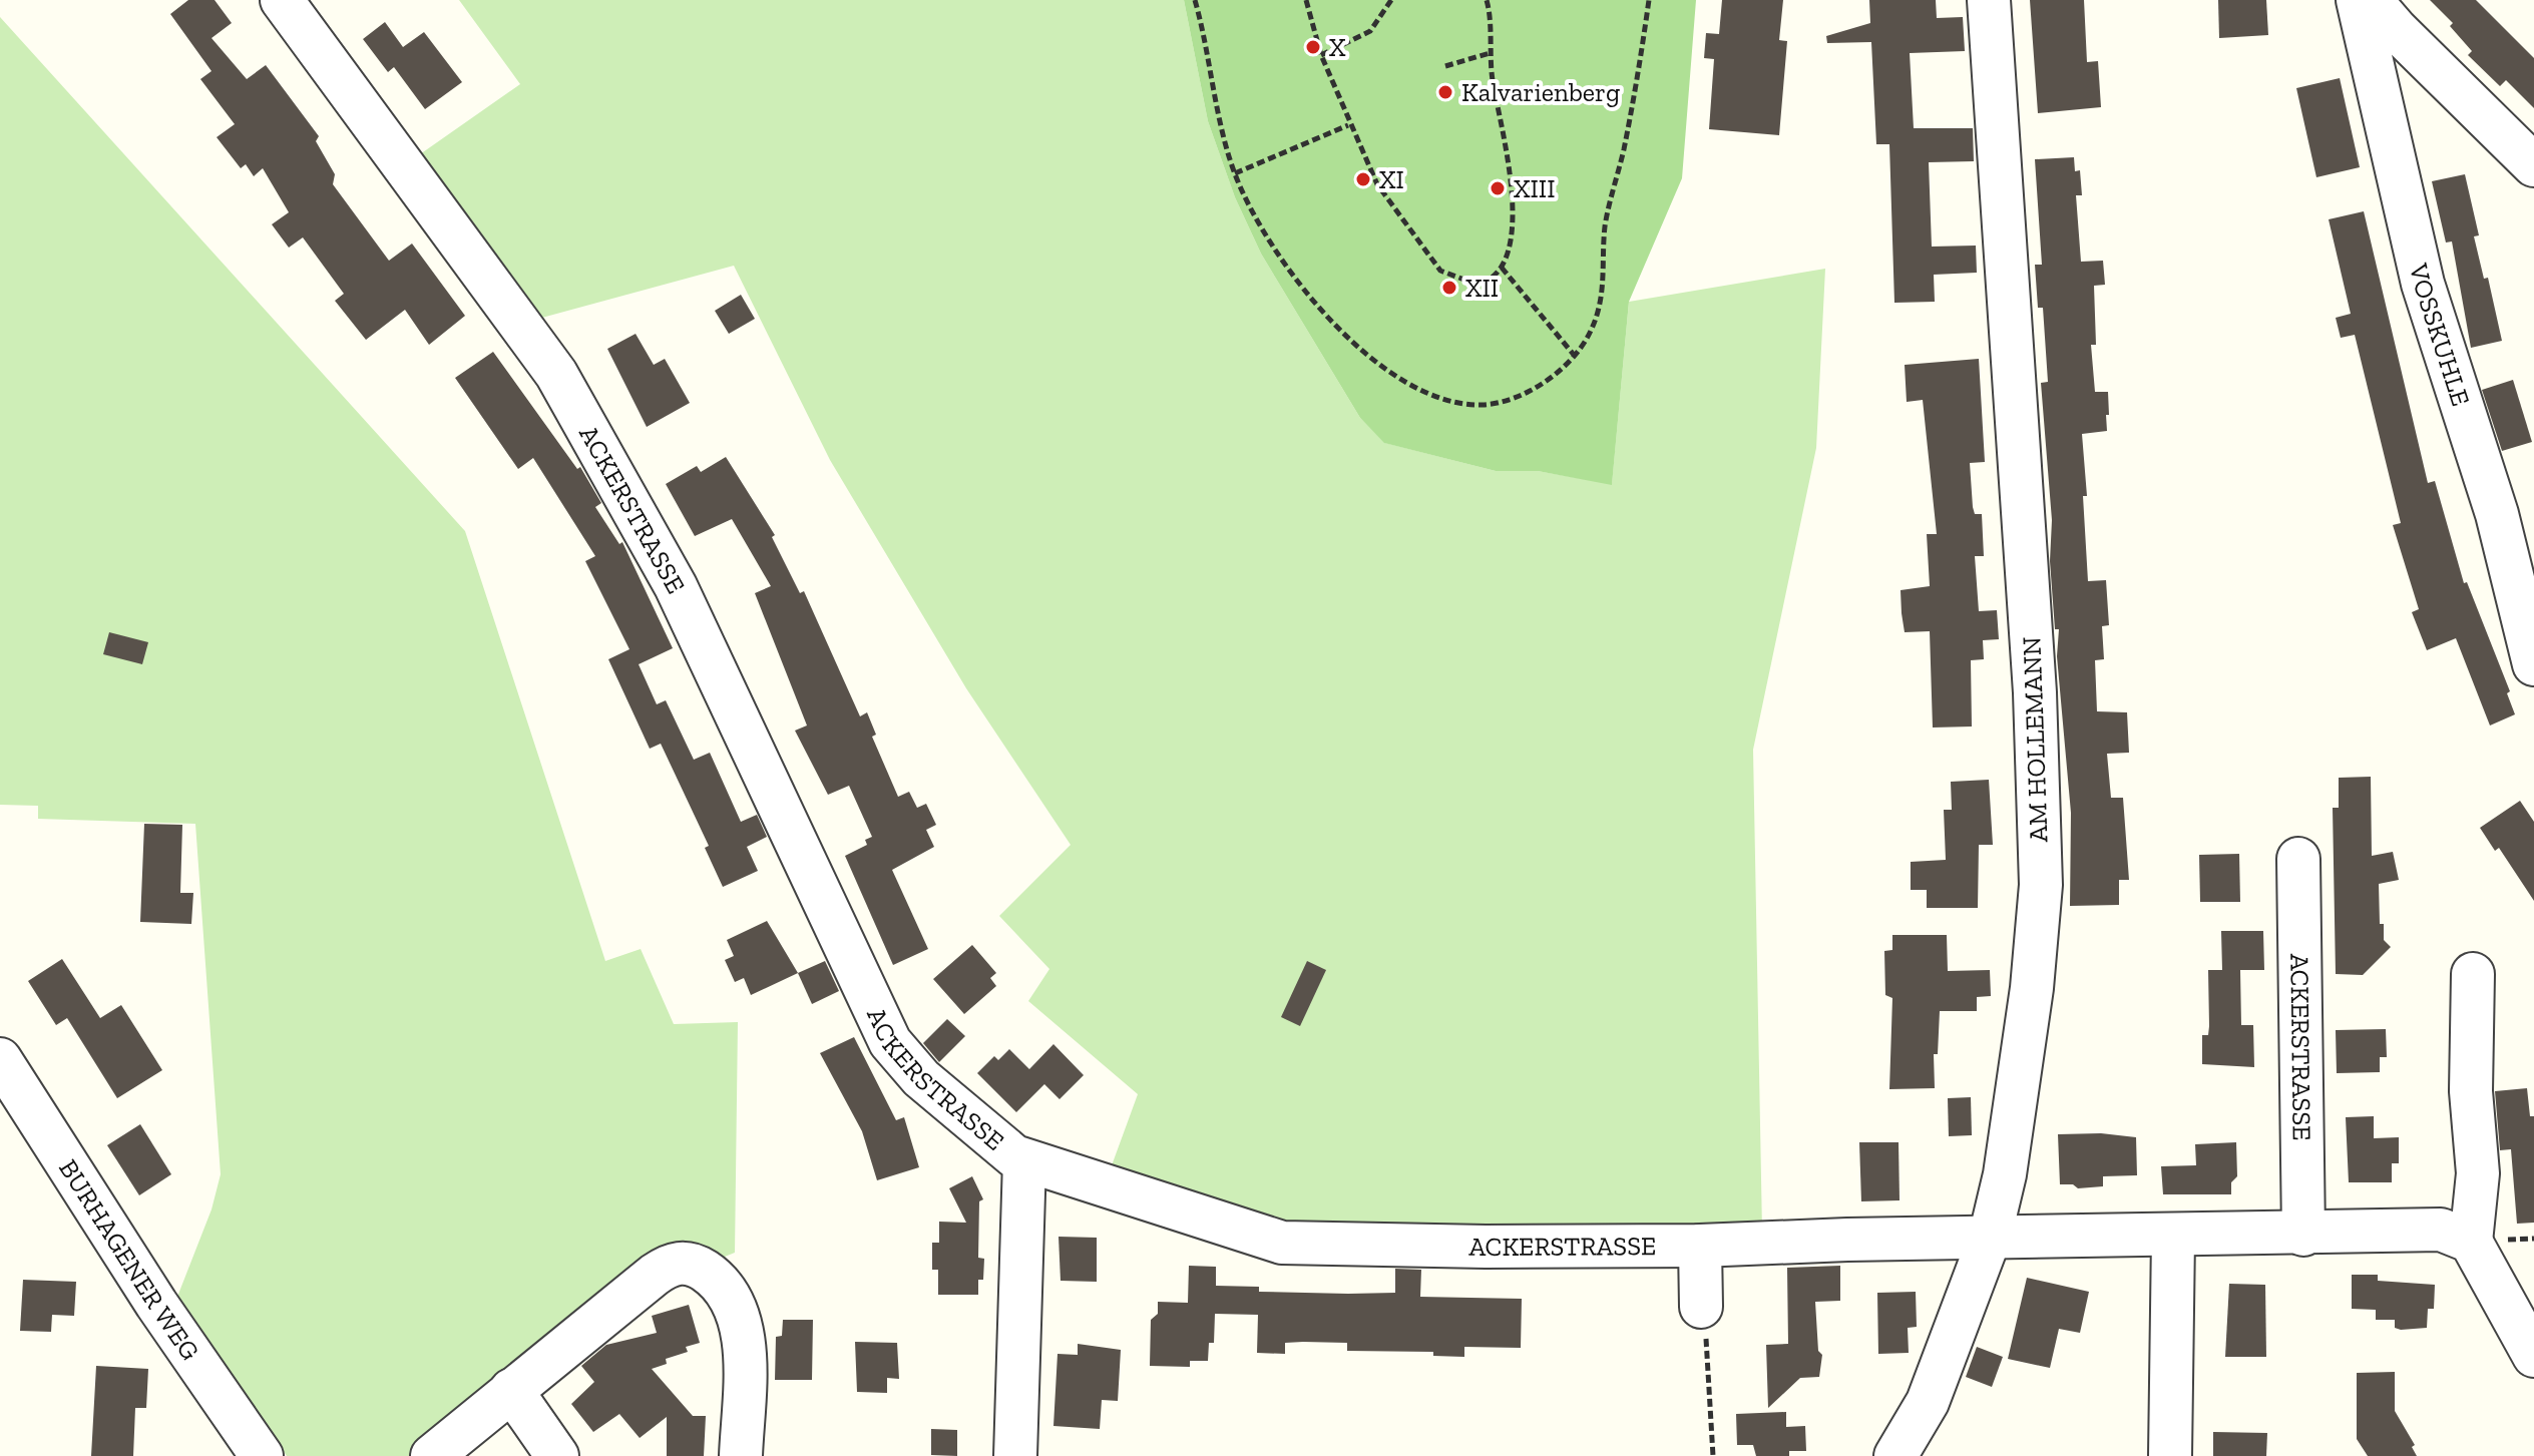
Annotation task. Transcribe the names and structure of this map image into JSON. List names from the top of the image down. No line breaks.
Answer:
{"streets":{"street":["VOSSKUHLE","ACKERSTRASSE","AM HOLLEMANN","BURHAGENER WEG"]},"crossings":[["ACKERSTRASSE","AM HOLLEMANN"]],"places":["X","Kalvarienberg","XI","XIII","XII"]}
